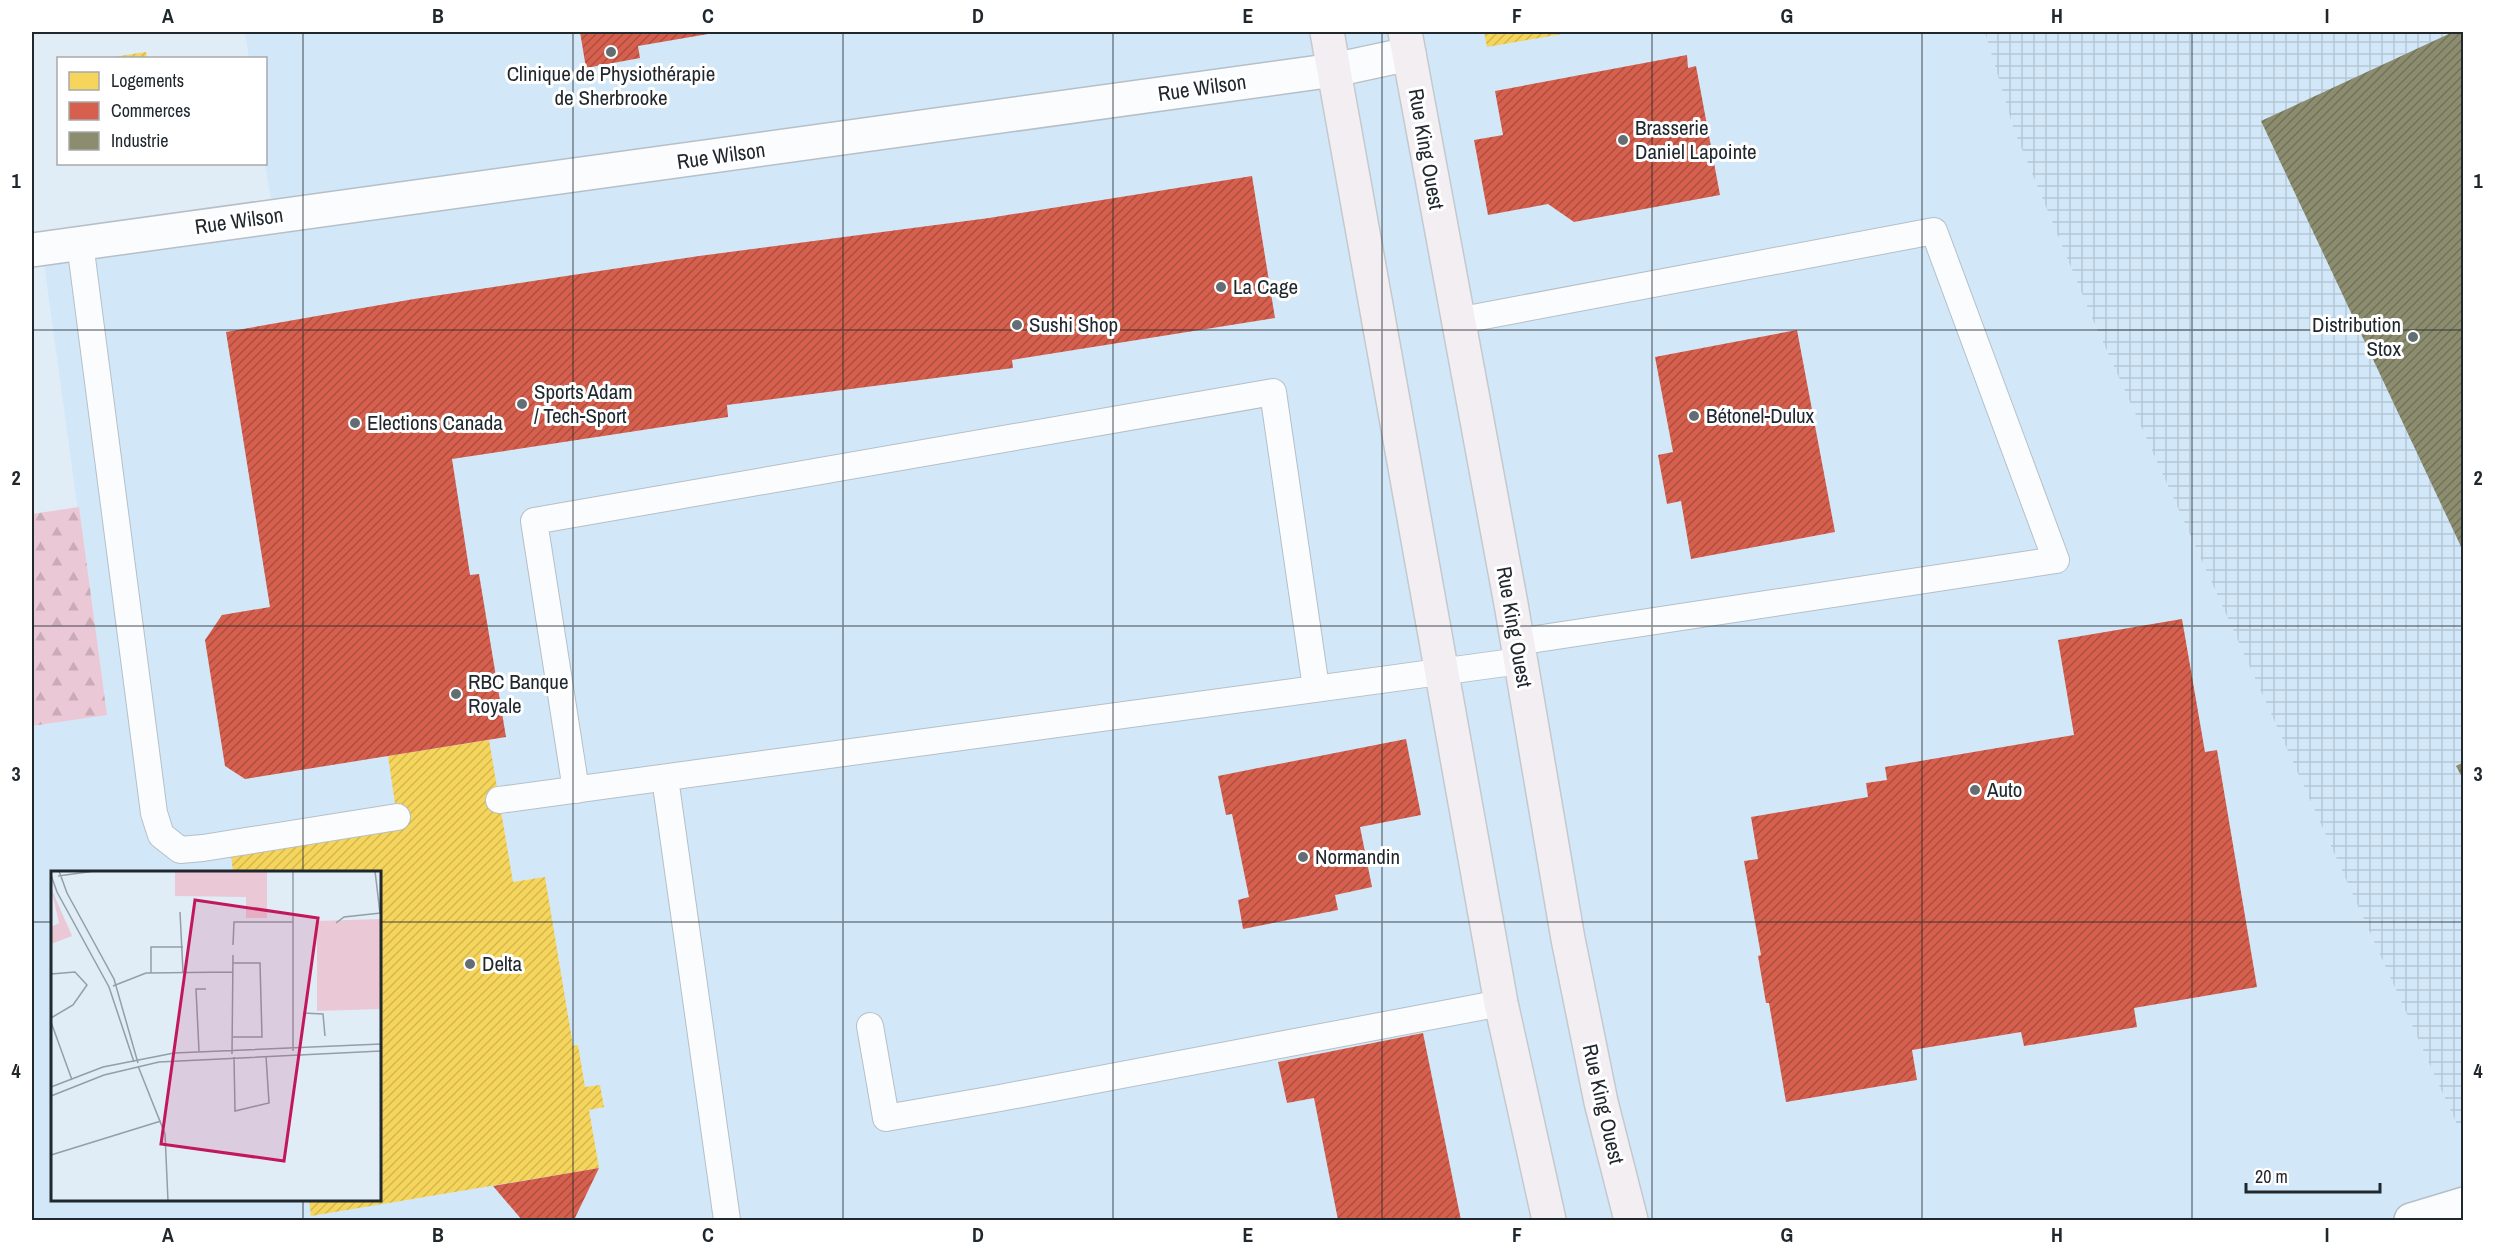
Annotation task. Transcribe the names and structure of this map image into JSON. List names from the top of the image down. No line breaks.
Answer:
{"streets":{"main road":["Rue King Ouest"],"street":["Rue Wilson"]},"crossings":[["Rue Wilson","Rue King Ouest"]],"places":["Clinique de Physiothérapie de Sherbrooke","Brasserie Daniel Lapointe","La Cage","Sushi Shop","Distribution Stox","Sports Adam / Tech-Sport","Bétonel-Dulux","Elections Canada","RBC Banque Royale","Auto","Normandin","Delta"],"legend":["Logements","Commerces","Industrie"],"scale_bar":"20 m","grid":{"columns":["A","B","C","D","E","F","G","H","I"],"rows":["1","2","3","4"]}}
